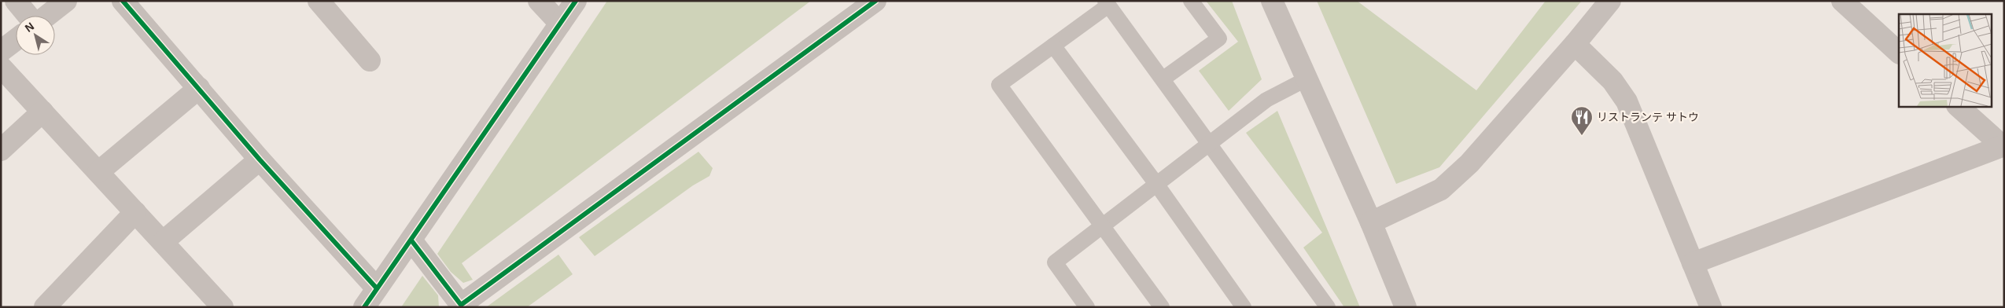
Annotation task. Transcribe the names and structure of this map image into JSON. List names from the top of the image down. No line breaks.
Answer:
{"places":{"restaurant":["リストランテ サトウ"]},"north":"top left"}
